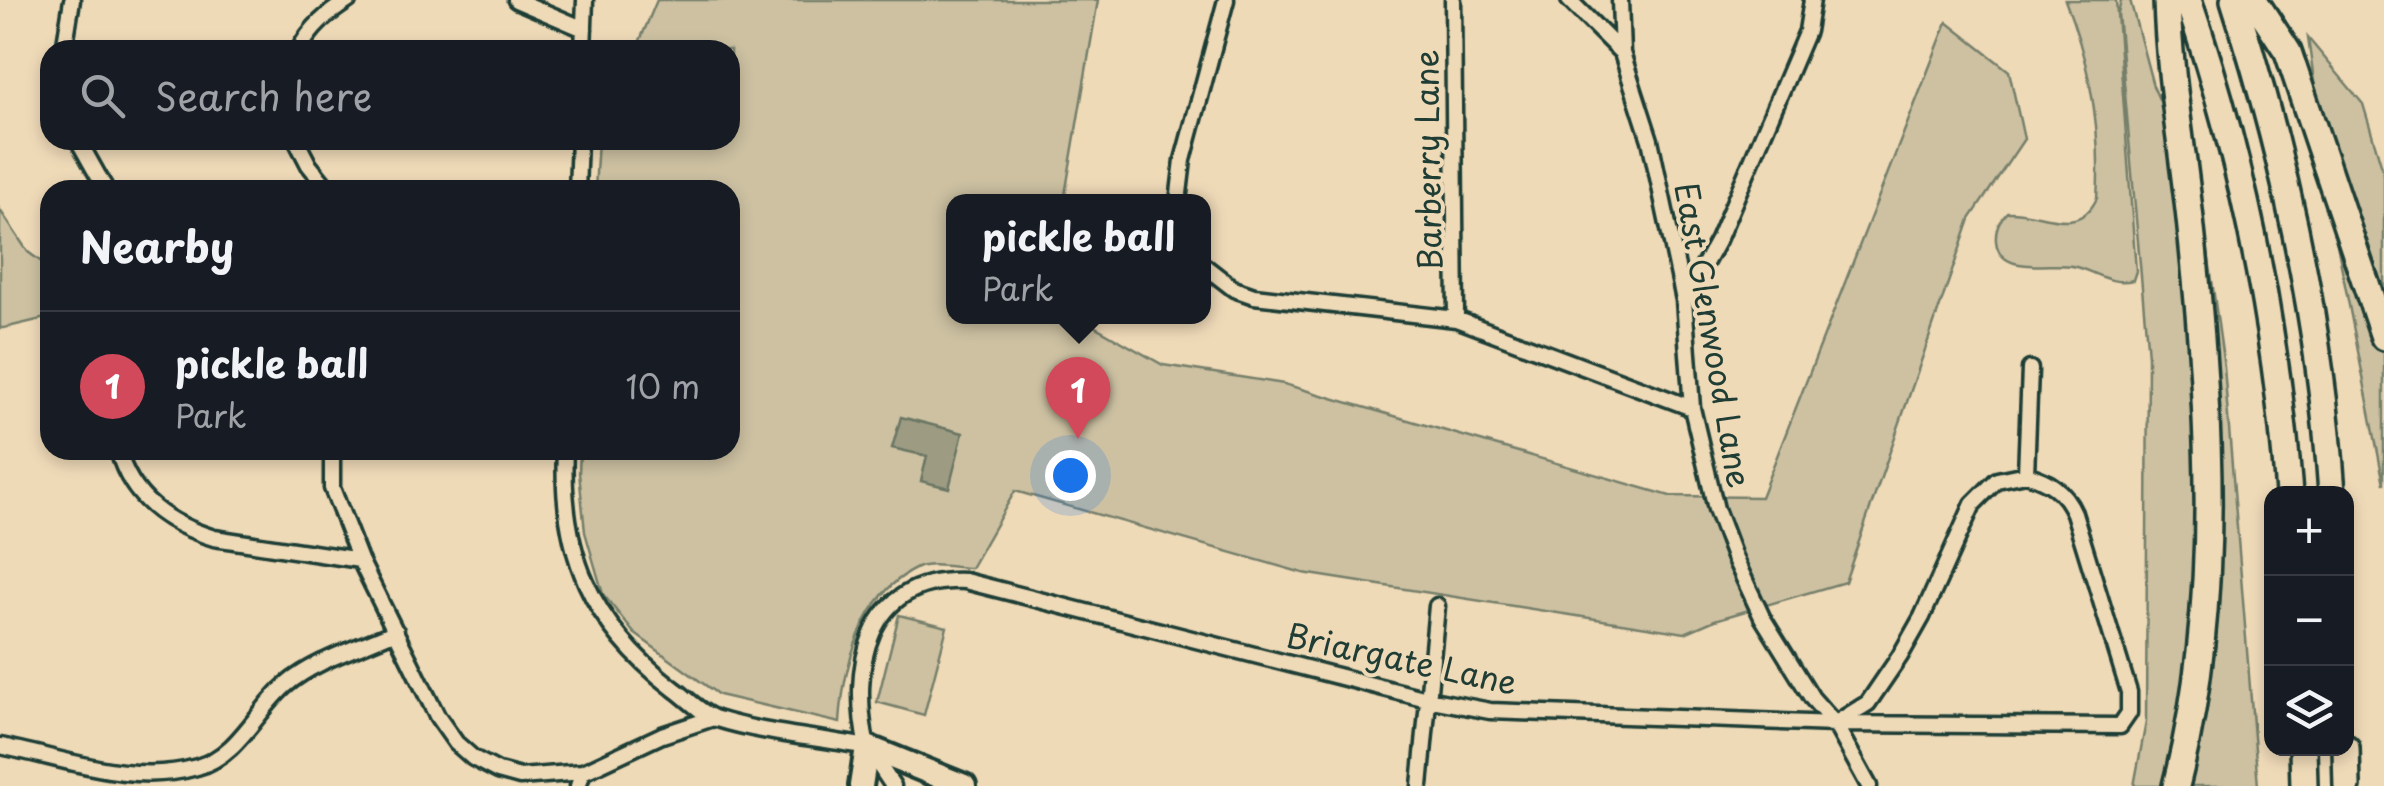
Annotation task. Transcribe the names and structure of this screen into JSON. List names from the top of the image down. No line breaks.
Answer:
{"streets":{"street":["Barberry Lane","East Glenwood Lane","Briargate Lane"]},"crossings":[["East Glenwood Lane","Briargate Lane"]],"page":{"search":"Search here","heading":"Nearby","popup":["pickle ball","Park"],"list":[{"mark":"1","name":"pickle ball","note":"Park","value":"10 m"}],"pins":"1","map_buttons":["+","−"]}}
